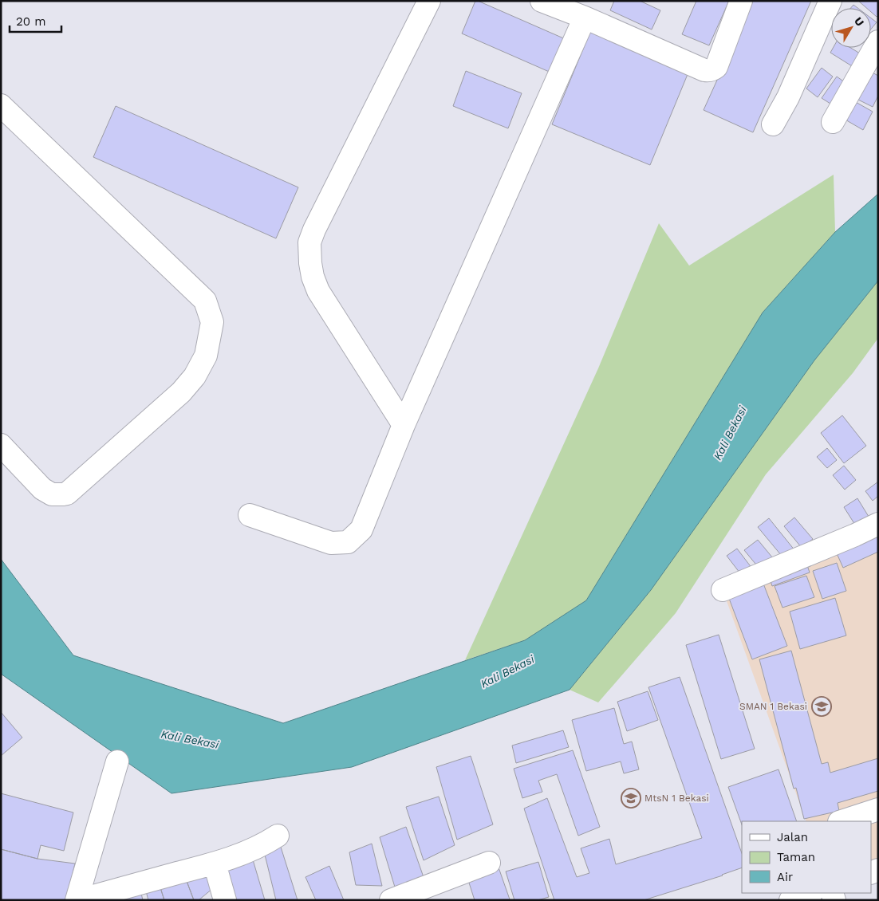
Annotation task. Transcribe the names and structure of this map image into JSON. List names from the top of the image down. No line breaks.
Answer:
{"water":["Kali Bekasi"],"places":{"school or university":["SMAN 1 Bekasi","MtsN 1 Bekasi"]},"legend":["Jalan","Taman","Air"],"scale_bar":"20 m","north":"top right"}
